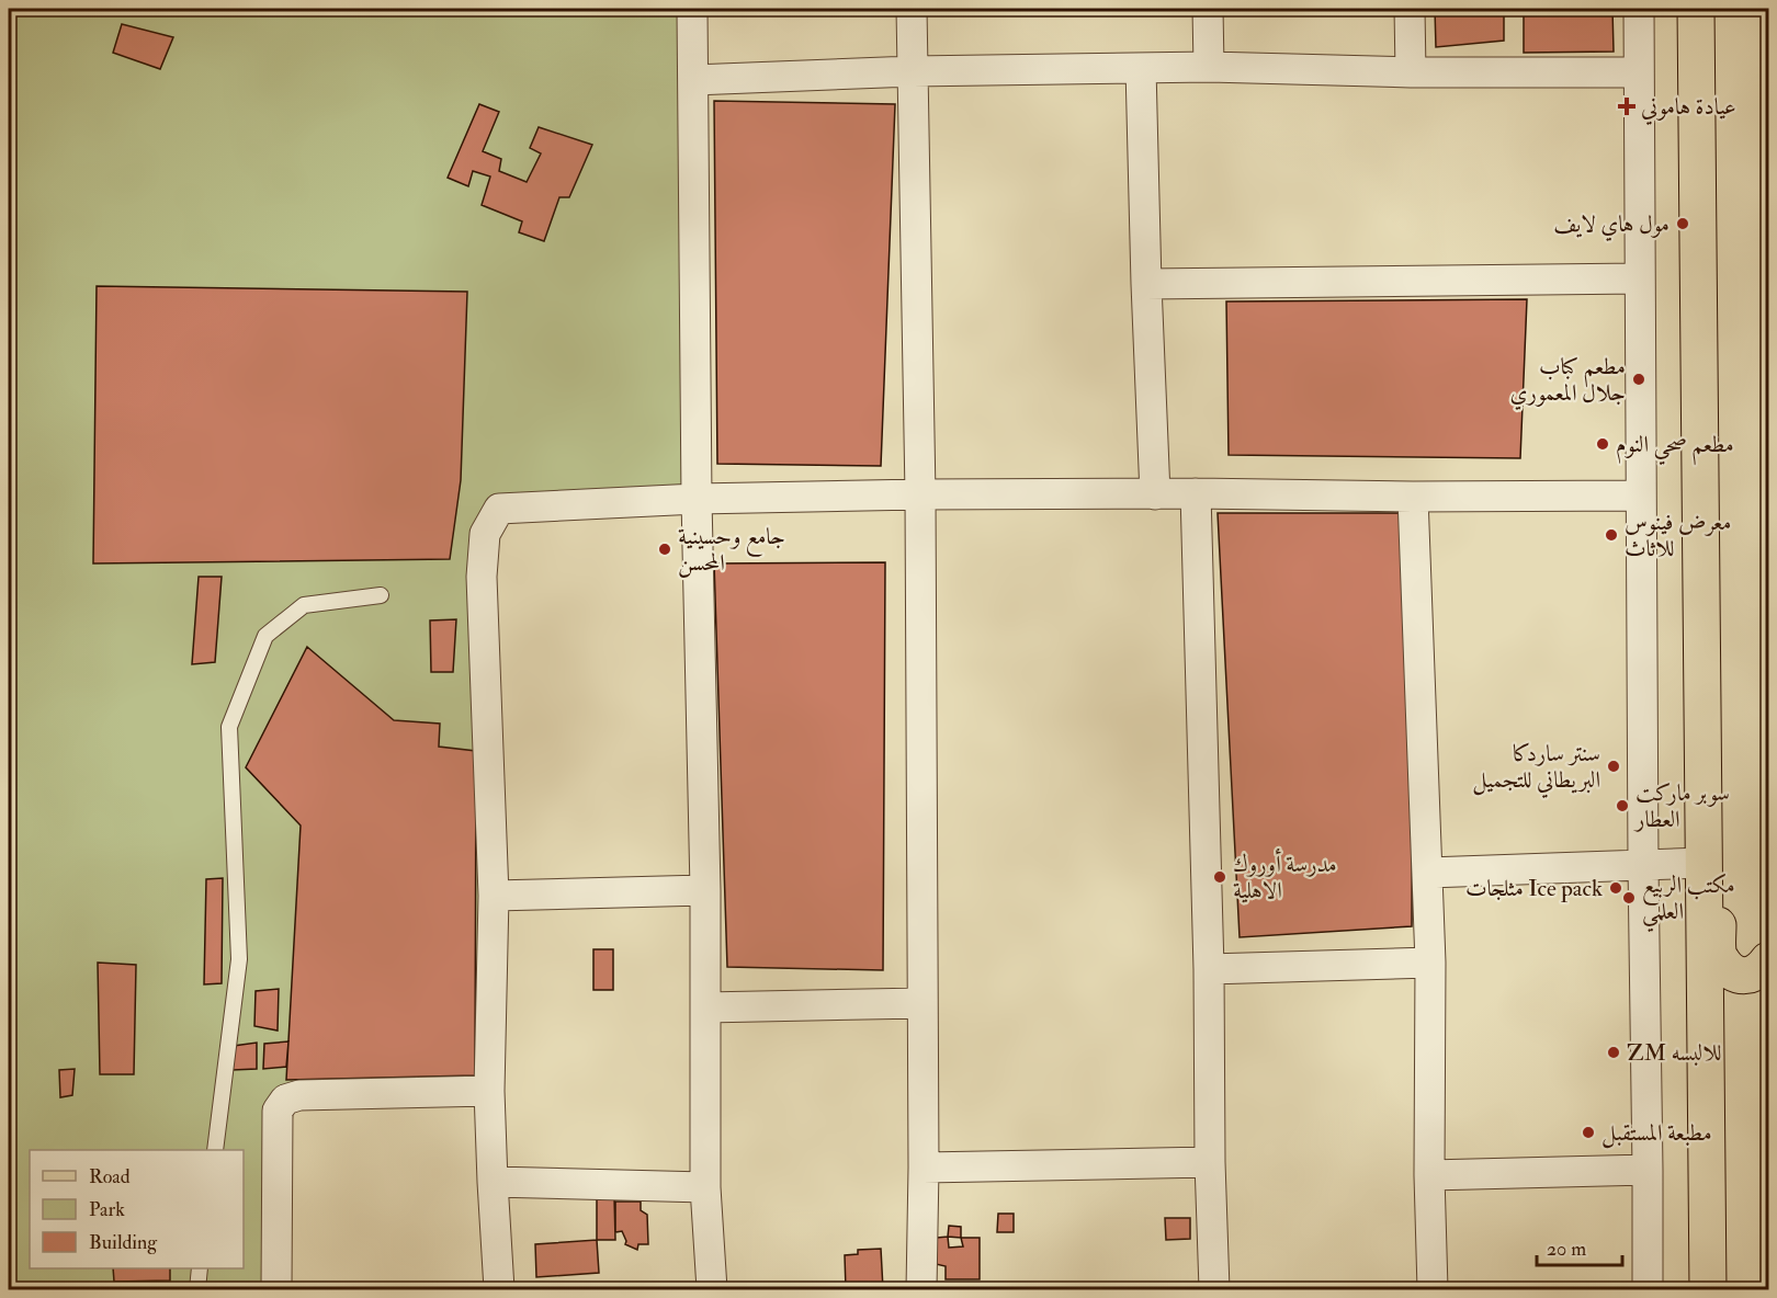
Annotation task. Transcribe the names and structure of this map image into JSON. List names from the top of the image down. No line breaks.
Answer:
{"places":{"health":["عيادة هاموني"],"other":["مول هاي لايف","مطعم كباب جلال المعموري","مطعم صحي النوم","معرض فينوس للاثاث","جامع وحسينية المحسن","سنتر ساردكا البريطاني للتجميل","سوبر ماركت العطار","مدرسة أوروك الاهلية","مثلجات Ice pack","مكتب الربيع العلمي","ZM للالبسه","مطبعة المستقبل"]},"legend":["Road","Park","Building"],"scale_bar":"20 m"}
